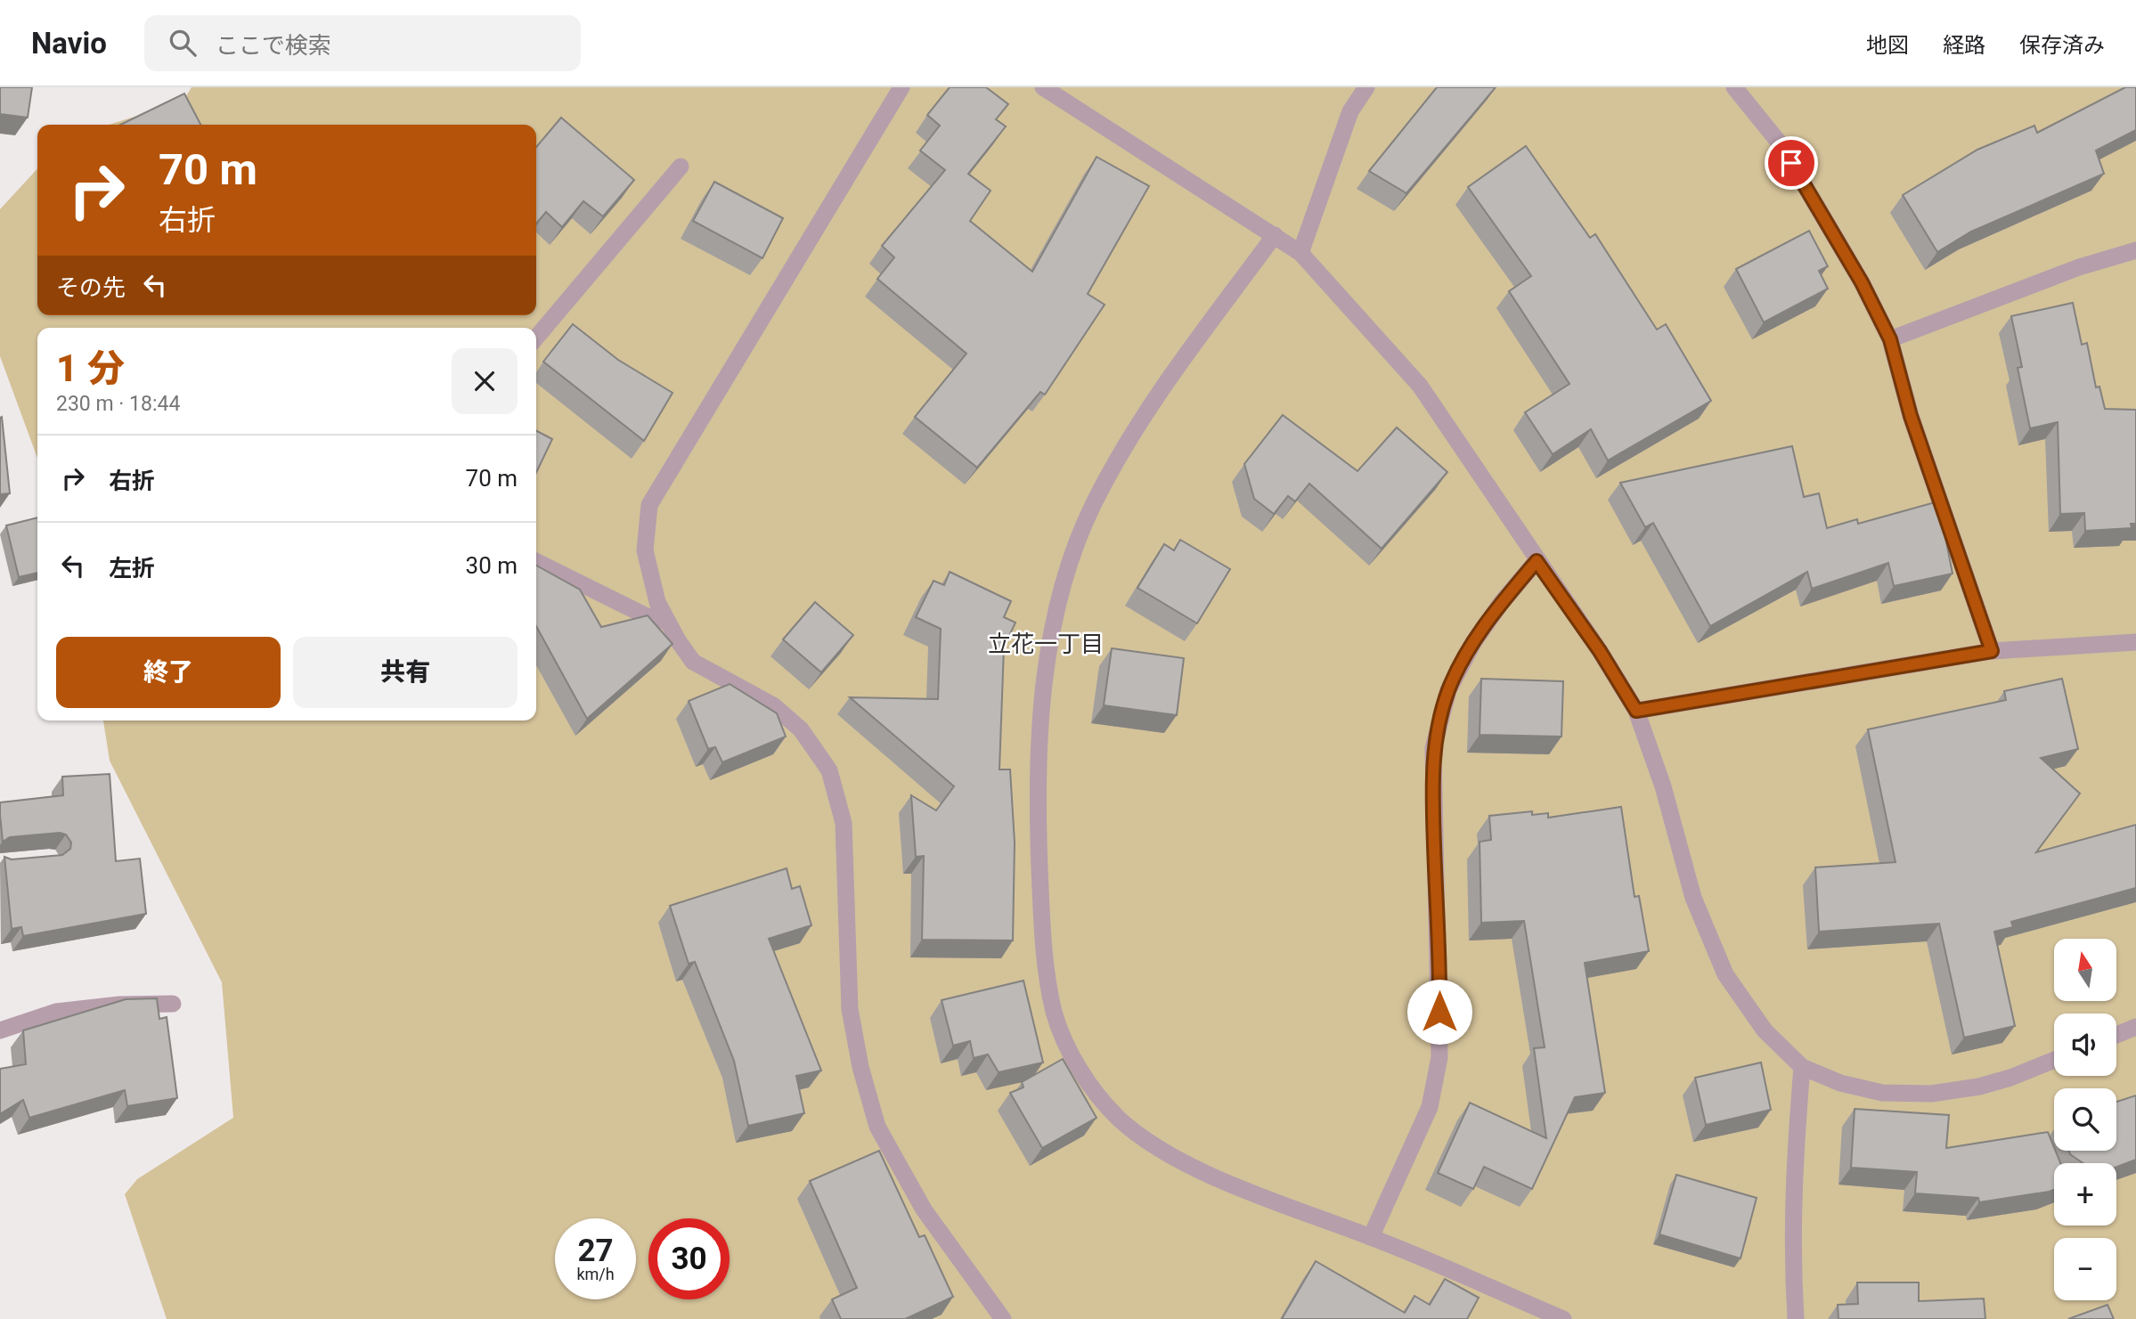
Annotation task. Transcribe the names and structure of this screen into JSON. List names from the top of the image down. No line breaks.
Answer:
{"districts":["立花一丁目"],"north":"top","page":{"header":"Navio","search":"ここで検索","nav":["地図","経路","保存済み"],"turn":["70 m","右折"],"then":"その先","heading":["1 分","230 m · 18:44"],"list":[{"name":"右折","value":"70 m"},{"name":"左折","value":"30 m"}],"buttons":["終了","共有"],"map_buttons":["+","−"],"speed":"27 km/h","limit":"30"}}
